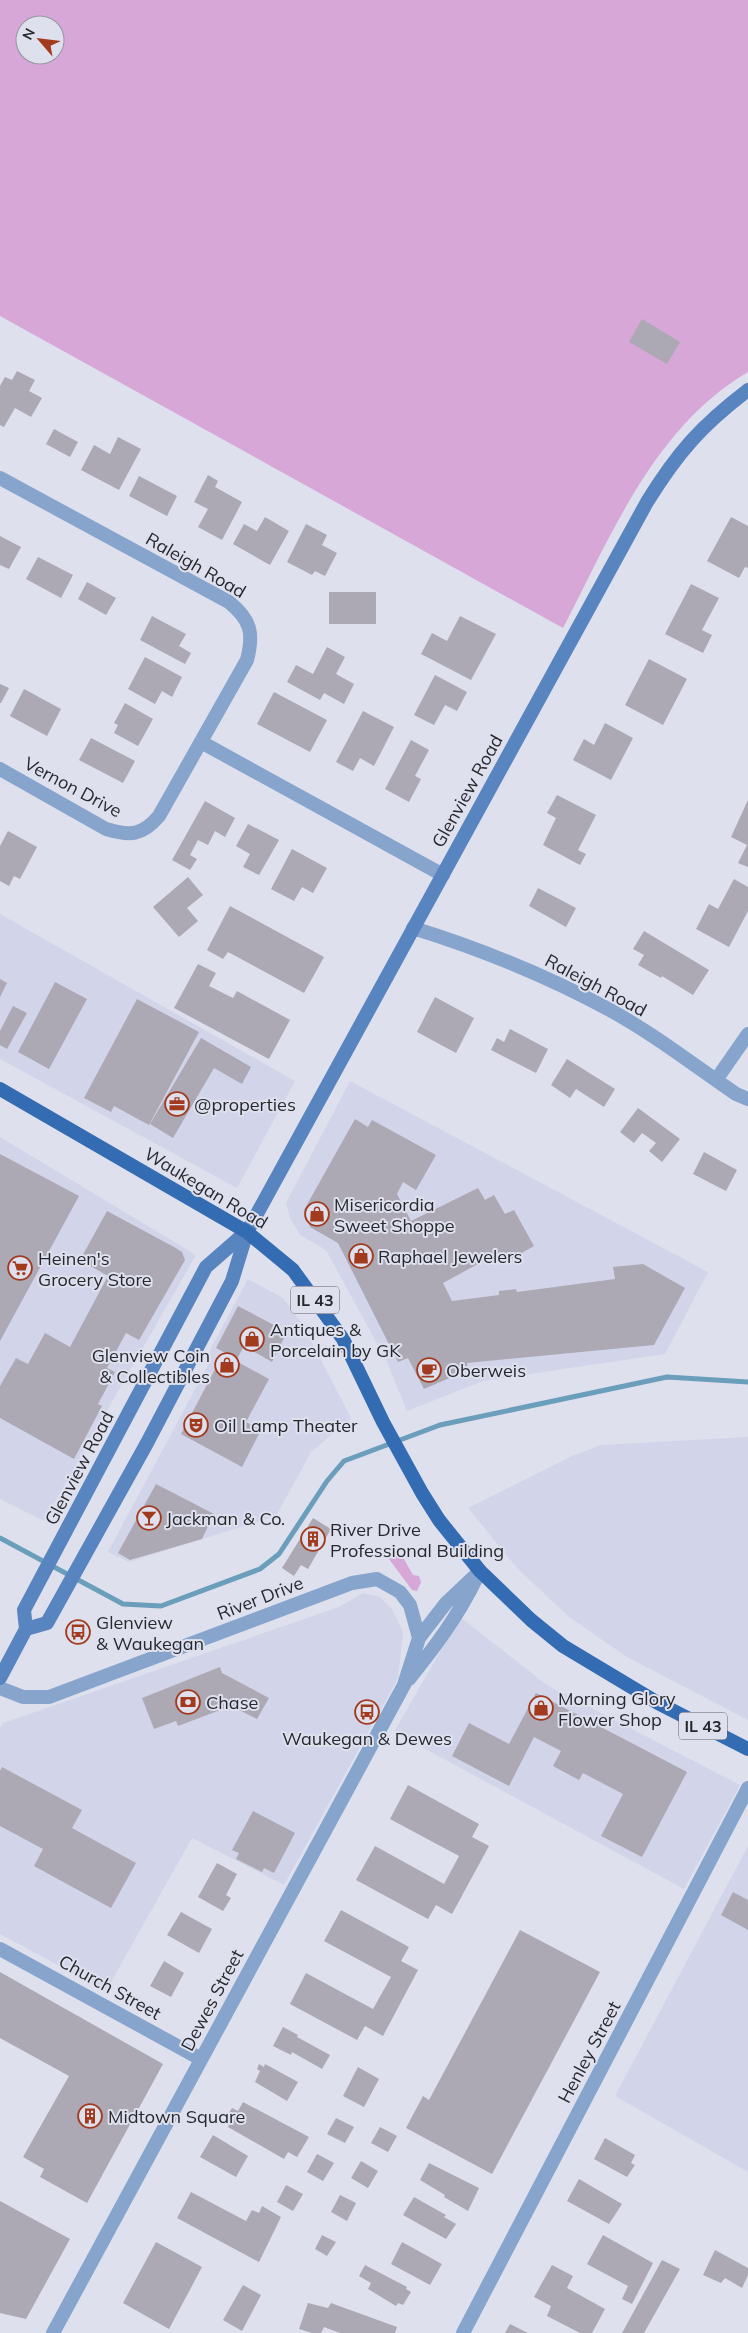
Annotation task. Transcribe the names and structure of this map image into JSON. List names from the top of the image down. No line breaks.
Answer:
{"streets":{"main road":["Glenview Road","Waukegan Road","IL 43"],"street":["Raleigh Road","Vernon Drive","River Drive","Church Street","Dewes Street","Henley Street"]},"crossings":[["Raleigh Road","Vernon Drive"],["Raleigh Road","Glenview Road"],["Glenview Road","Waukegan Road"],["Waukegan Road","Dewes Street"],["River Drive","Dewes Street"],["Church Street","Dewes Street"]],"places":{"office":["@properties"],"shop":["Misericordia Sweet Shoppe","Raphael Jewelers","Antiques & Porcelain by GK","Glenview Coin & Collectibles","Morning Glory Flower Shop"],"supermarket":["Heinen's Grocery Store"],"cafe":["Oberweis"],"theatre":["Oil Lamp Theater"],"bar":["Jackman & Co."],"building":["River Drive Professional Building","Midtown Square"],"bus stop":["Glenview & Waukegan","Waukegan & Dewes"],"bank":["Chase"]},"north":"top left"}
